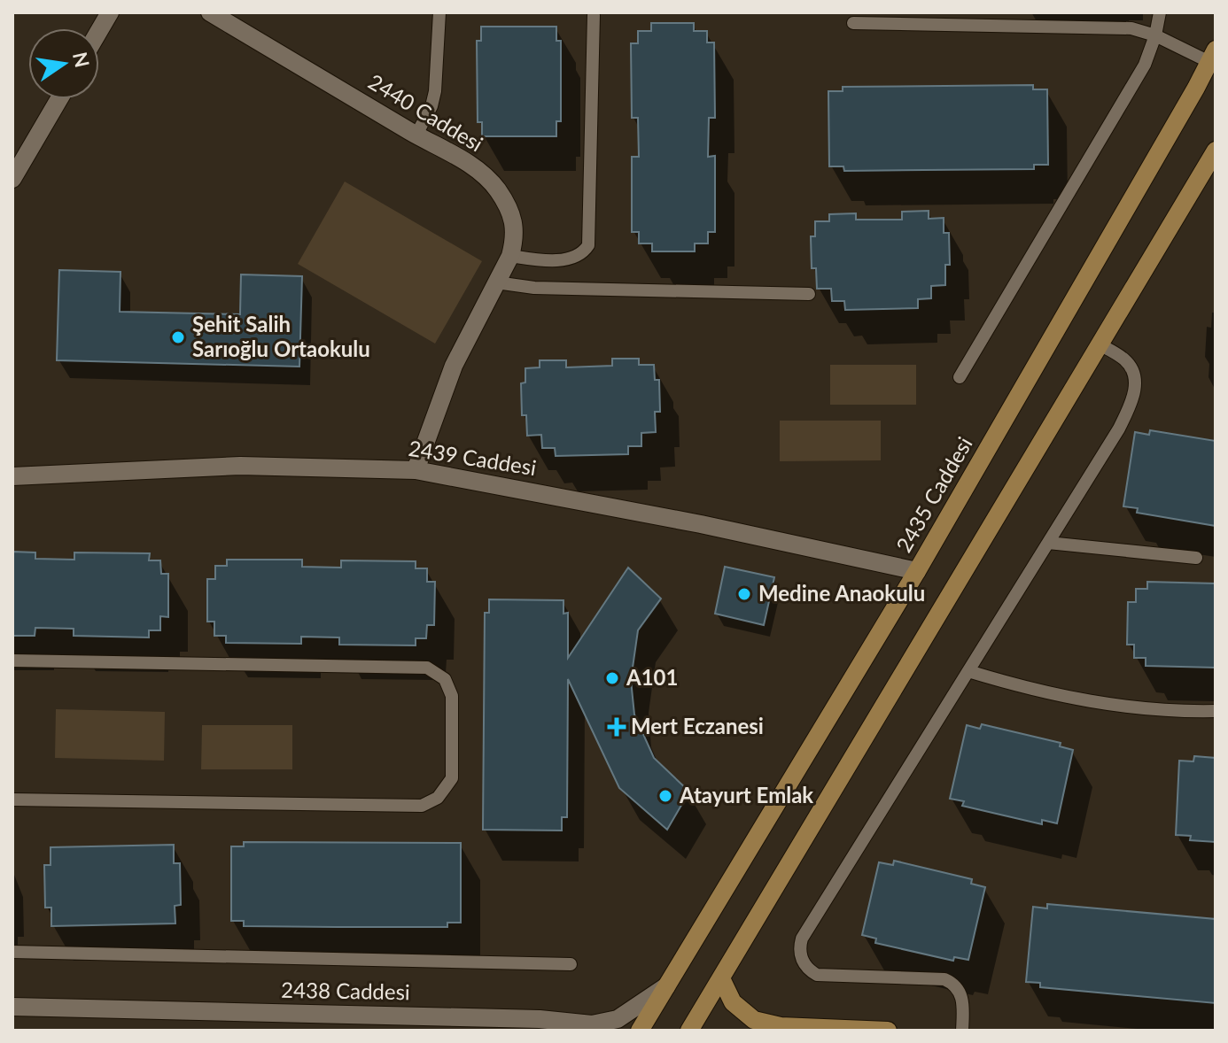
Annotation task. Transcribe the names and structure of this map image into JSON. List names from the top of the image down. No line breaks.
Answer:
{"streets":{"street":["2440 Caddesi","2439 Caddesi","2435 Caddesi","2438 Caddesi"]},"crossings":[["2440 Caddesi","2439 Caddesi"],["2439 Caddesi","2435 Caddesi"],["2435 Caddesi","2438 Caddesi"]],"places":{"other":["Şehit Salih Sarıoğlu Ortaokulu","Medine Anaokulu","A101","Atayurt Emlak"],"health":["Mert Eczanesi"]},"north":"right"}
